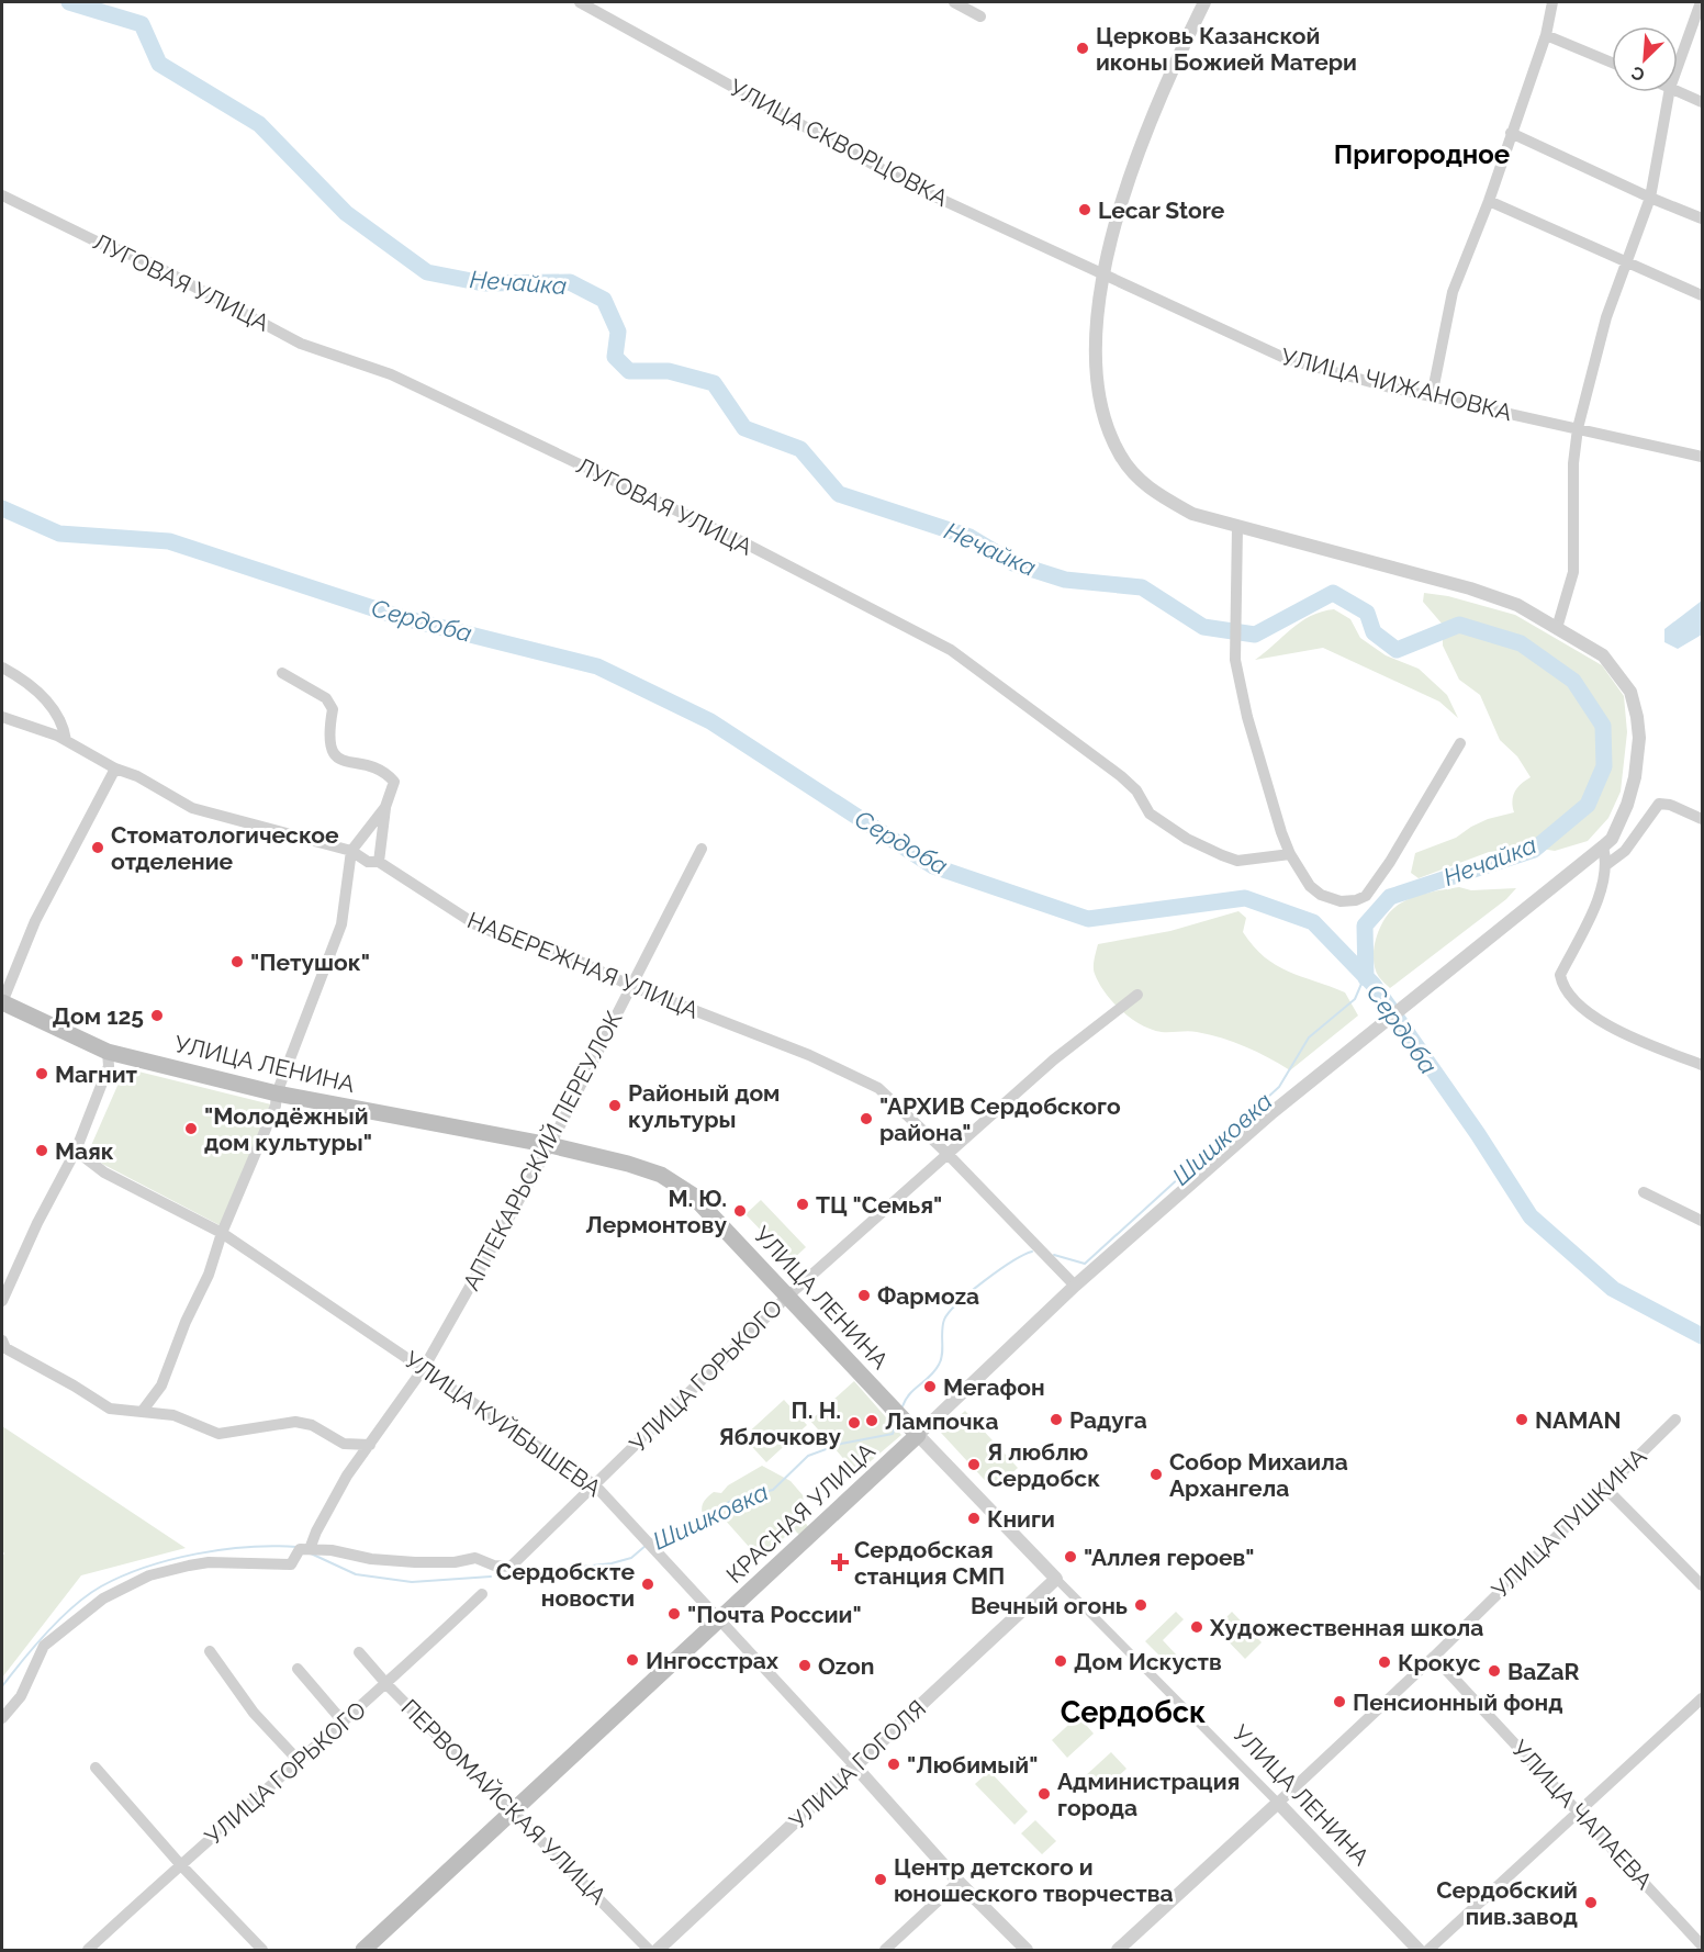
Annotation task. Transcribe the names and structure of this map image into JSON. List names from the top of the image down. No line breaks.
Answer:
{"streets":{"main road":["УЛИЦА ЛЕНИНА","КРАСНАЯ УЛИЦА"],"street":["УЛИЦА СКВОРЦОВКА","ЛУГОВАЯ УЛИЦА","УЛИЦА ЧИЖАНОВКА","НАБЕРЕЖНАЯ УЛИЦА","АПТЕКАРЬСКИЙ ПЕРЕУЛОК","УЛИЦА ГОРЬКОГО","УЛИЦА КУЙБЫШЕВА","УЛИЦА ПУШКИНА","УЛИЦА ГОГОЛЯ","ПЕРВОМАЙСКАЯ УЛИЦА","УЛИЦА ЧАПАЕВА"]},"crossings":[["УЛИЦА СКВОРЦОВКА","УЛИЦА ЧИЖАНОВКА"],["УЛИЦА СКВОРЦОВКА","КРАСНАЯ УЛИЦА"],["УЛИЦА ЧИЖАНОВКА","КРАСНАЯ УЛИЦА"],["НАБЕРЕЖНАЯ УЛИЦА","АПТЕКАРЬСКИЙ ПЕРЕУЛОК"],["НАБЕРЕЖНАЯ УЛИЦА","УЛИЦА ГОРЬКОГО"],["НАБЕРЕЖНАЯ УЛИЦА","КРАСНАЯ УЛИЦА"],["УЛИЦА ЛЕНИНА","АПТЕКАРЬСКИЙ ПЕРЕУЛОК"],["УЛИЦА ЛЕНИНА","УЛИЦА ГОРЬКОГО"],["УЛИЦА ЛЕНИНА","КРАСНАЯ УЛИЦА"],["УЛИЦА ЛЕНИНА","УЛИЦА ПУШКИНА"],["УЛИЦА ЛЕНИНА","УЛИЦА ГОГОЛЯ"],["АПТЕКАРЬСКИЙ ПЕРЕУЛОК","УЛИЦА ГОРЬКОГО"],["АПТЕКАРЬСКИЙ ПЕРЕУЛОК","УЛИЦА КУЙБЫШЕВА"],["УЛИЦА ГОРЬКОГО","УЛИЦА КУЙБЫШЕВА"],["УЛИЦА ГОРЬКОГО","ПЕРВОМАЙСКАЯ УЛИЦА"],["УЛИЦА КУЙБЫШЕВА","КРАСНАЯ УЛИЦА"],["УЛИЦА КУЙБЫШЕВА","УЛИЦА ГОГОЛЯ"],["КРАСНАЯ УЛИЦА","ПЕРВОМАЙСКАЯ УЛИЦА"],["УЛИЦА ПУШКИНА","УЛИЦА ЧАПАЕВА"]],"districts":["Пригородное","Сердобск"],"water":["Нечайка","Сердоба","Шишковка"],"places":{"other":["Церковь Казанской иконы Божией Матери","Lecar Store","Стоматологическое отделение","\"Петушок\"","Дом 125","Магнит","Районый дом культуры","\"АРХИВ Сердобского района\"","\"Молодёжный дом культуры\"","Maяк","ТЦ \"Семья\"","М. Ю. Лермонтову","Фармоzа","Мегафон","Радуга","NAMAN","Лампочка","П. Н. Яблочкову","Я люблю Сердобск","Собор Михаила Архангела","Книги","\"Аллея героев\"","Сердобскте новости","Вечный огонь","\"Почта России\"","Художественная школа","Ингосстрах","Дом Искуств","Крокус","Ozon","BaZaR","Пенсионный фонд","\"Любимый\"","Администрация города","Центр детского и юношеского творчества","Сердобский пив.завод"],"health":["Сердобская станция СМП"]},"north":"bottom left"}
